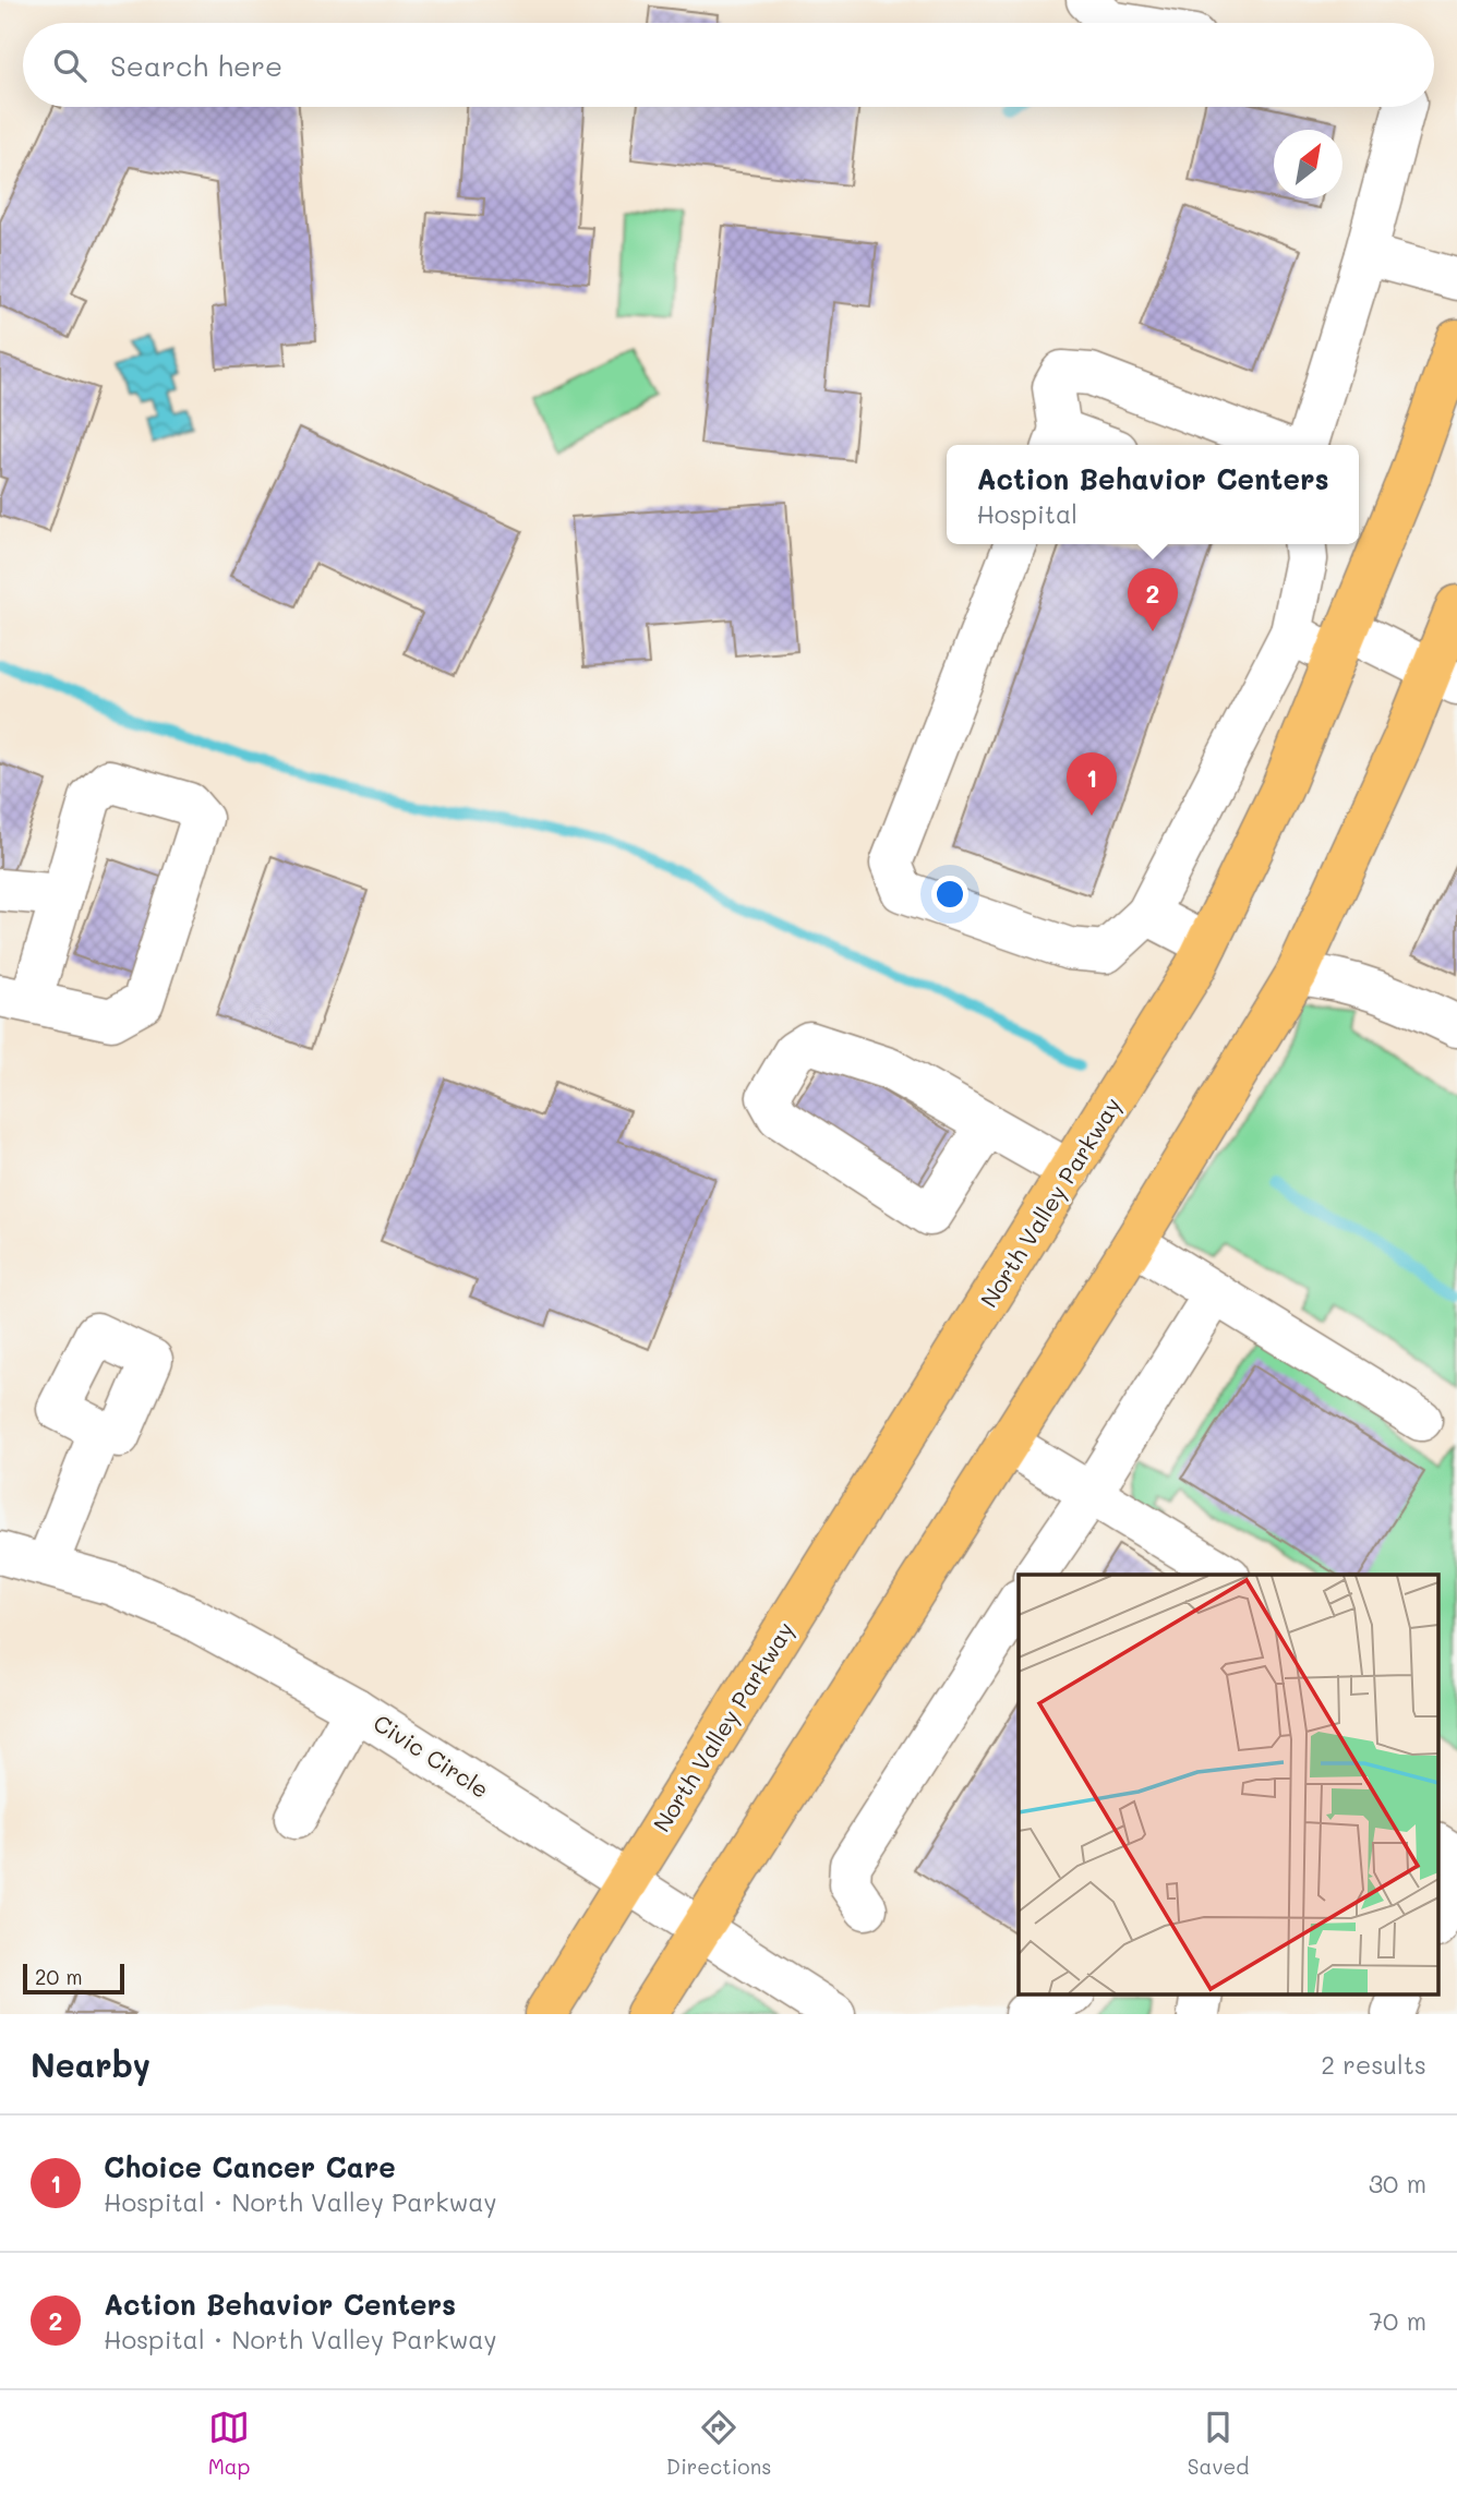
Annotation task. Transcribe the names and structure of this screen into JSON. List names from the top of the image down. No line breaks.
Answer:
{"streets":{"main road":["North Valley Parkway"],"street":["Civic Circle"]},"crossings":[["North Valley Parkway","Civic Circle"]],"scale_bar":"20 m","north":"top right","page":{"search":"Search here","popup":["Action Behavior Centers","Hospital"],"pins":["2","1"],"scale":"20 m","heading":["Nearby","2 results"],"list":[{"mark":"1","name":"Choice Cancer Care","note":"Hospital · North Valley Parkway","value":"30 m"},{"mark":"2","name":"Action Behavior Centers","note":"Hospital · North Valley Parkway","value":"70 m"}],"nav":["Map","Directions","Saved"]}}
